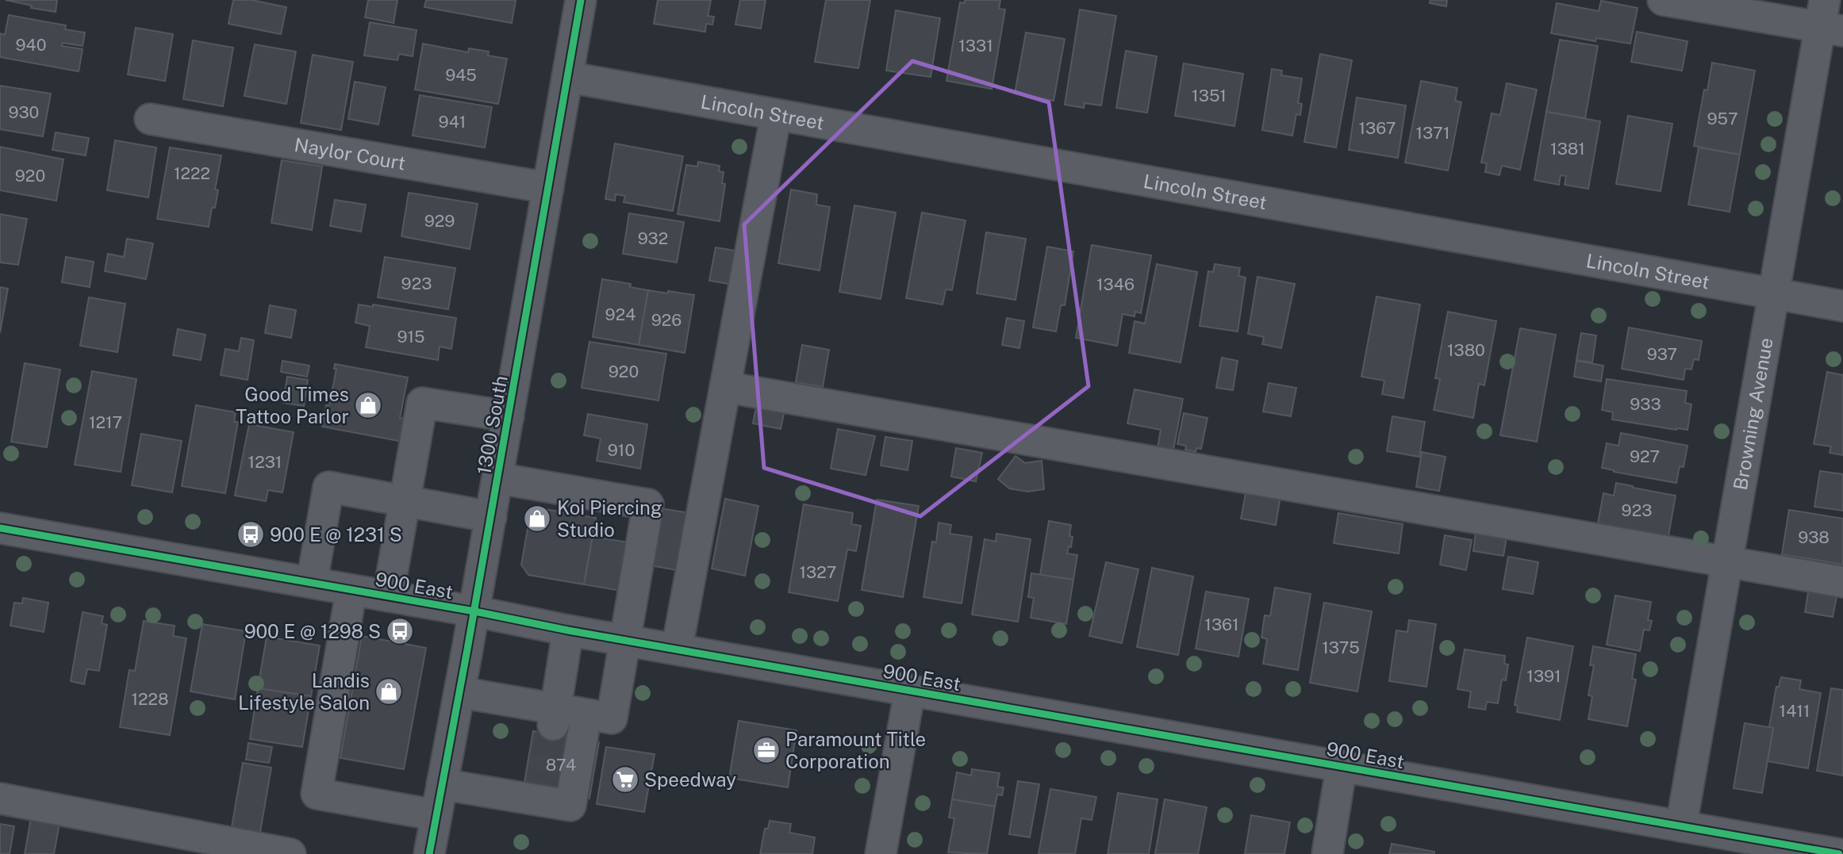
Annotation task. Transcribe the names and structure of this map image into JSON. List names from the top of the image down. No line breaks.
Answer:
{"streets":{"street":["Lincoln Street","Naylor Court","Browning Avenue","1300 South","900 East"]},"crossings":[["Lincoln Street","Browning Avenue"],["Lincoln Street","1300 South"],["Naylor Court","1300 South"],["Browning Avenue","900 East"],["1300 South","900 East"]],"places":{"shop":["Good Times Tattoo Parlor","Koi Piercing Studio","Landis Lifestyle Salon"],"bus stop":["900 E @ 1231 S","900 E @ 1298 S"],"office":["Paramount Title Corporation"],"supermarket":["Speedway"]},"house_numbers":["940","1331","945","1351","930","957","941","1367","1371","1381","1222","920","929","932","923","1346","924","926","915","1380","937","920","933","1217","910","927","1231","923","938","1327","1361","1375","1391","1228","1411","874"]}
